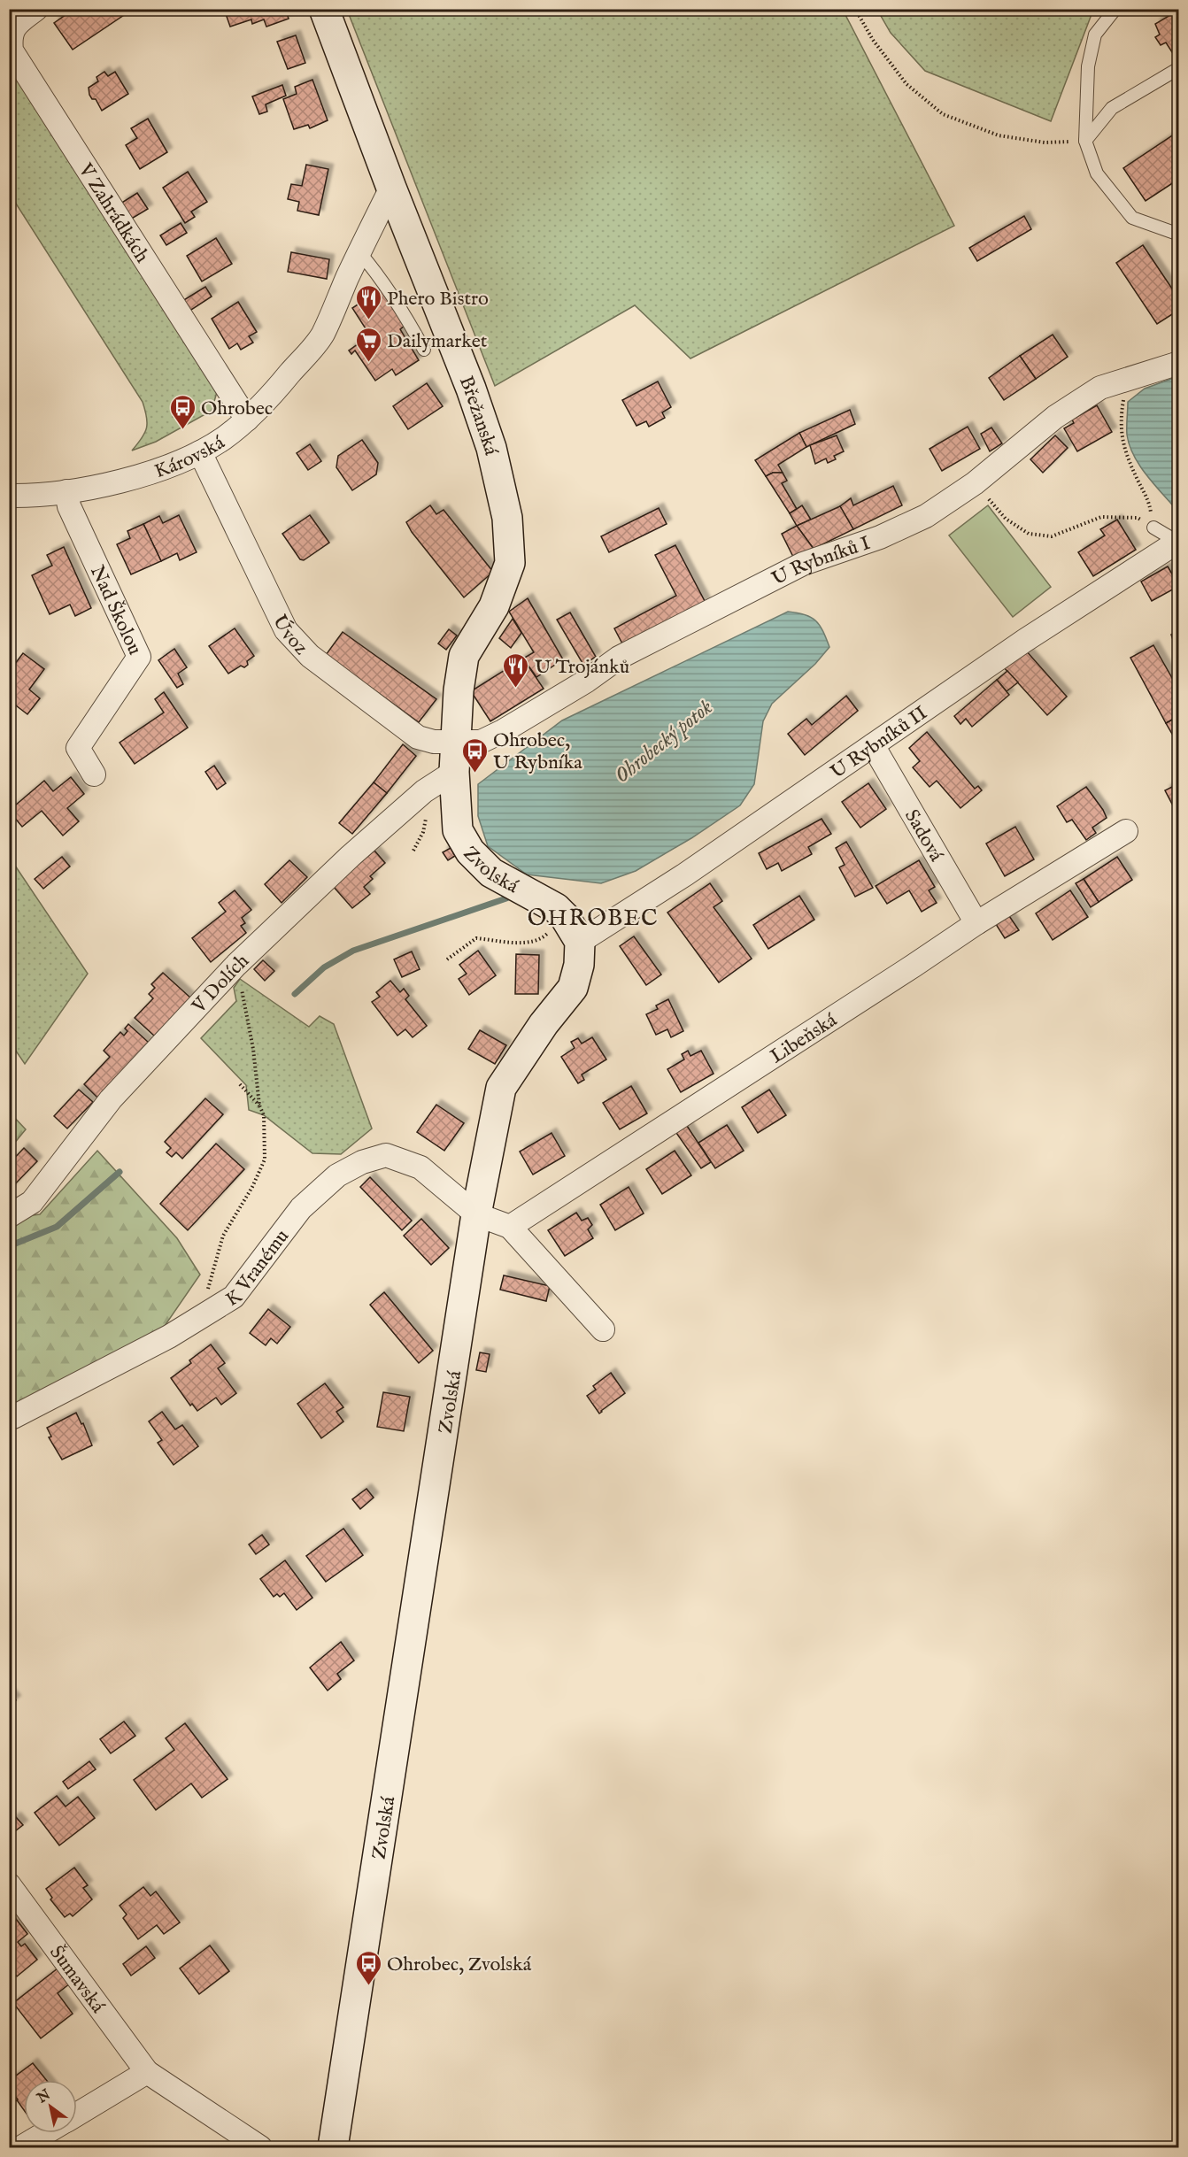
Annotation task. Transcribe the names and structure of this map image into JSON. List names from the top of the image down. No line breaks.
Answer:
{"streets":{"street":["V Zahrádkách","Břežanská","Károvská","U Rybníků I","Nad Školou","Úvoz","U Rybníků II","Sadová","Zvolská","V Dolích","Libeňská","K Vranému","Šumavská"]},"crossings":[["V Zahrádkách","Károvská"],["Břežanská","Károvská"],["Břežanská","U Rybníků I"],["Břežanská","Úvoz"],["Břežanská","Zvolská"],["Břežanská","V Dolích"],["Károvská","Nad Školou"],["Károvská","Úvoz"],["U Rybníků I","Úvoz"],["U Rybníků II","Sadová"],["U Rybníků II","Zvolská"],["Sadová","Libeňská"],["Zvolská","V Dolích"],["Zvolská","K Vranému"]],"districts":["OHROBEC"],"water":["Ohrobecký potok"],"places":{"restaurant":["Phero Bistro","U Trojánků"],"supermarket":["Dailymarket"],"bus stop":["Ohrobec","Ohrobec, U Rybníka","Ohrobec, Zvolská"]},"north":"top left"}
